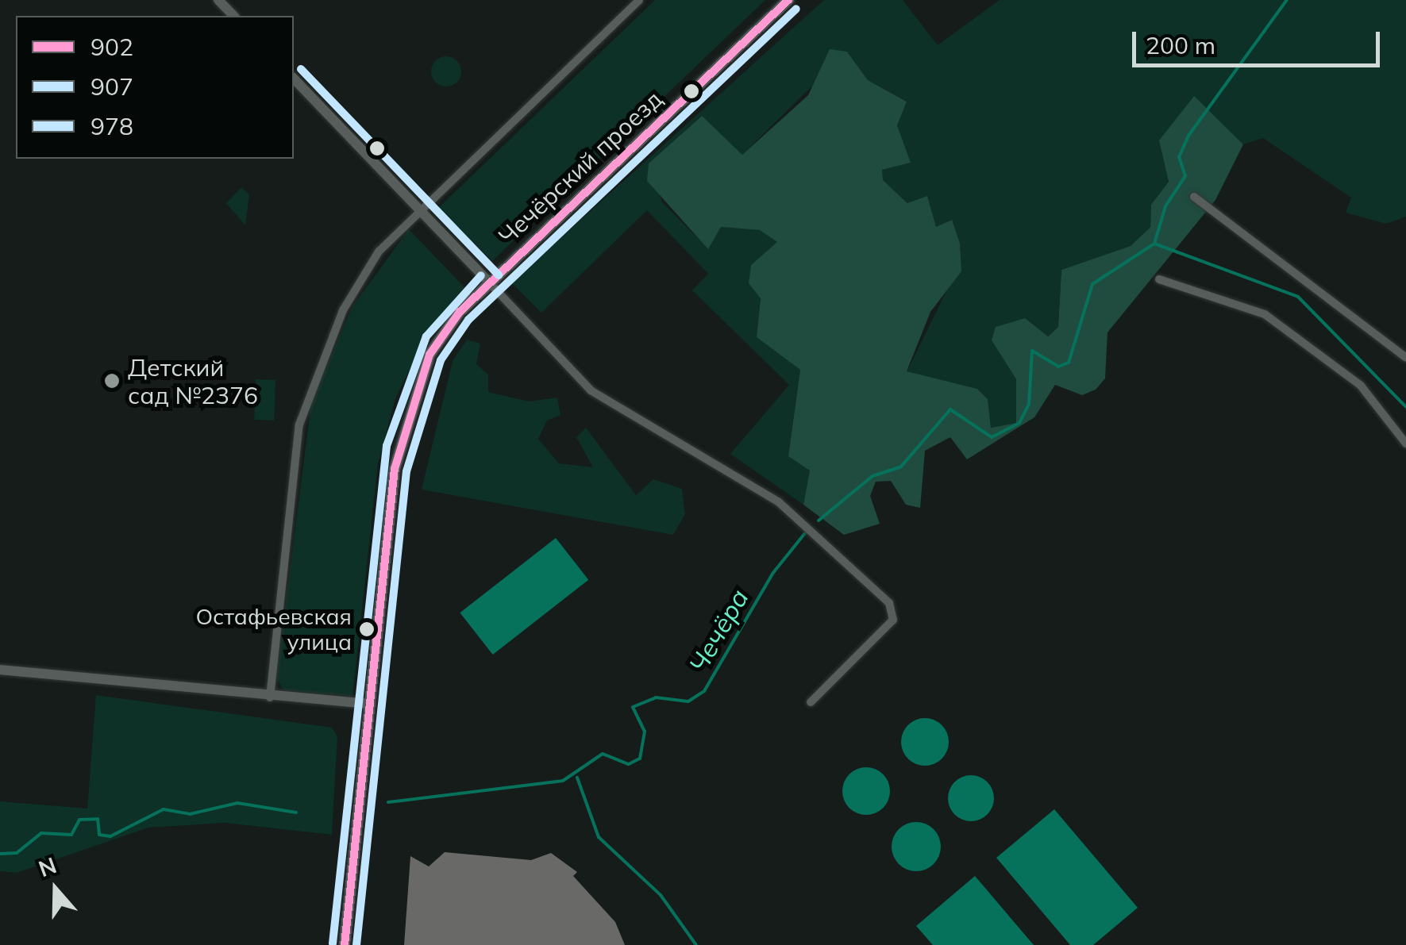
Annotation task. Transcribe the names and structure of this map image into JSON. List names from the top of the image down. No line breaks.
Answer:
{"streets":{"main road":["Чечёрский проезд"]},"water":["Чечёра"],"places":["Детский сад №2376","Остафьевская улица"],"lines":["transit line 902","transit line 907","transit line 978"],"legend":["902","907","978"],"scale_bar":"200 m","north":"top"}
